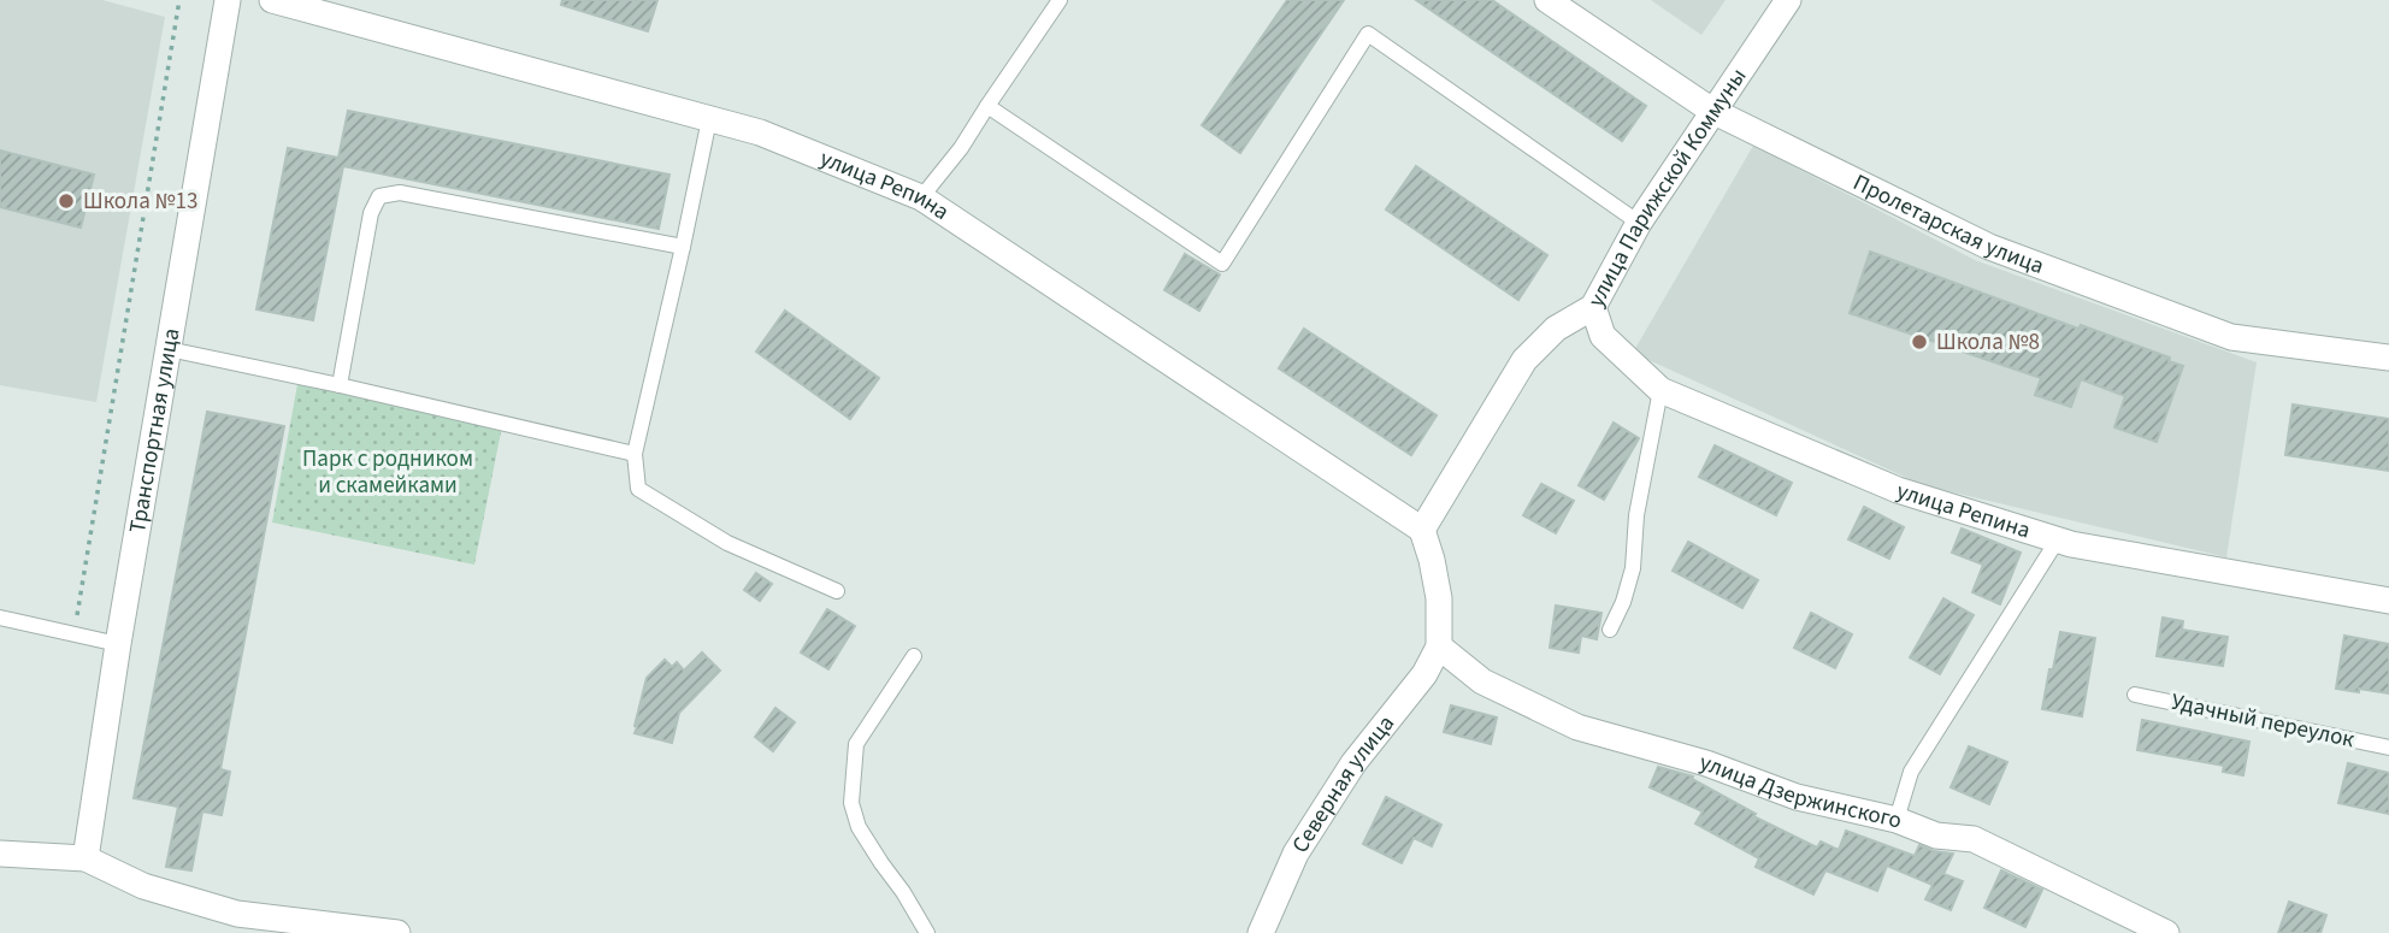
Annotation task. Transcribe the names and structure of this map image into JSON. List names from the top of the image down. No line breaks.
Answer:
{"streets":{"street":["улица Репина","улица Парижской Коммуны","Пролетарская улица","Транспортная улица","Северная улица","улица Дзержинского"],"lane":["Удачный переулок"]},"crossings":[["улица Репина","улица Парижской Коммуны"],["улица Парижской Коммуны","Пролетарская улица"],["Северная улица","улица Дзержинского"]],"parks":["Парк с родником и скамейками"],"places":["Школа №13","Школа №8"]}
